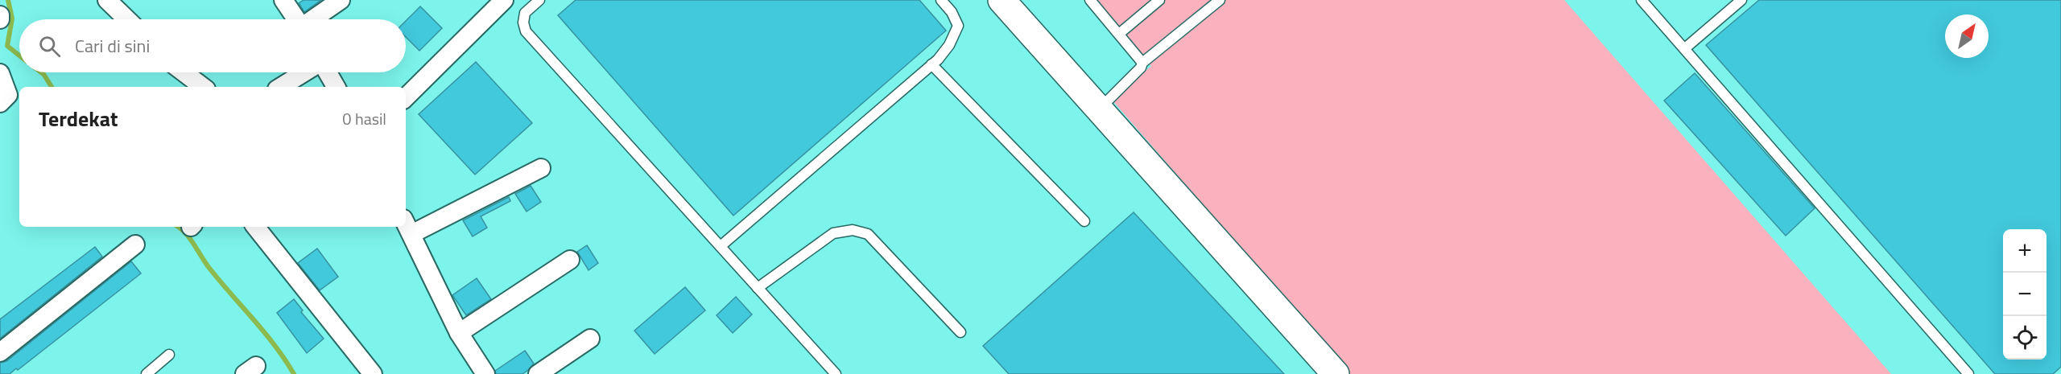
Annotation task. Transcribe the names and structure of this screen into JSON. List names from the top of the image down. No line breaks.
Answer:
{"north":"top right","page":{"search":"Cari di sini","heading":["Terdekat","0 hasil"],"map_buttons":["+","−"]}}
